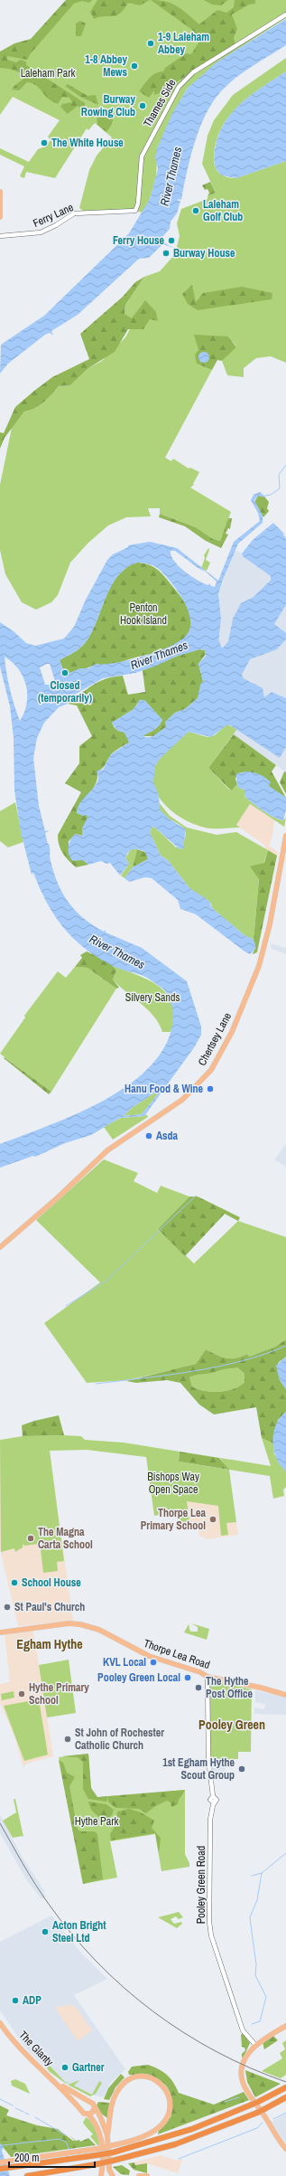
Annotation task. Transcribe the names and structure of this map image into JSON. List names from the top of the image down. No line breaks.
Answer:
{"streets":{"main road":["Chertsey Lane","Thorpe Lea Road","The Glanty"],"street":["Thames Side","Ferry Lane","Pooley Green Road"]},"crossings":[["Thames Side","Ferry Lane"],["Thorpe Lea Road","Pooley Green Road"]],"districts":["Egham Hythe","Pooley Green"],"water":["River Thames"],"parks":["Laleham Park","Penton Hook Island","Silvery Sands","Bishops Way Open Space","Hythe Park"],"places":["1-9 Laleham Abbey","1-8 Abbey Mews","Burway Rowing Club","The White House","Laleham Golf Club","Ferry House","Burway House","Closed (temporarily)","Hanu Food & Wine","Asda","Thorpe Lea Primary School","The Magna Carta School","School House","St Paul's Church","KVL Local","Pooley Green Local","The Hythe Post Office","Hythe Primary School","St John of Rochester Catholic Church","1st Egham Hythe Scout Group","Acton Bright Steel Ltd","ADP","Gartner"],"scale_bar":"200 m"}
